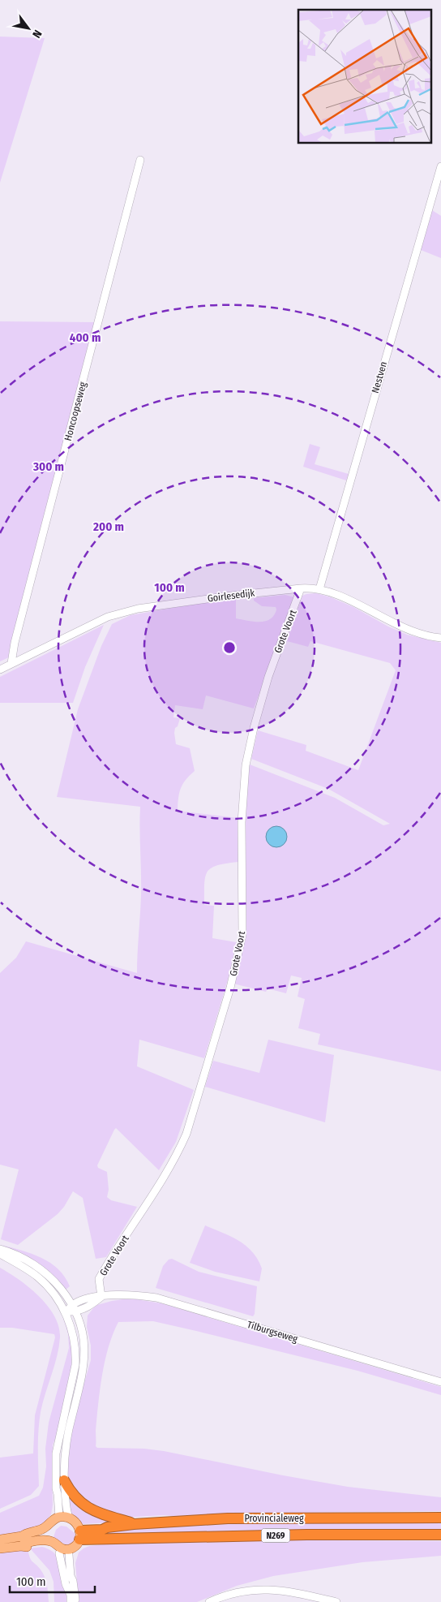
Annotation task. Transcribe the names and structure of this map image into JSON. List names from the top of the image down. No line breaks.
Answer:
{"streets":{"highway":["Provincialeweg","N269"],"street":["Nestven","Honcoopseweg","Goirlesedijk","Grote Voort","Tilburgseweg"]},"crossings":[["Nestven","Goirlesedijk"],["Honcoopseweg","Goirlesedijk"],["Goirlesedijk","Grote Voort"],["Grote Voort","Tilburgseweg"],["Provincialeweg","N269"]],"scale_bar":"100 m","north":"bottom right","rings":["400 m","300 m","200 m","100 m"]}
